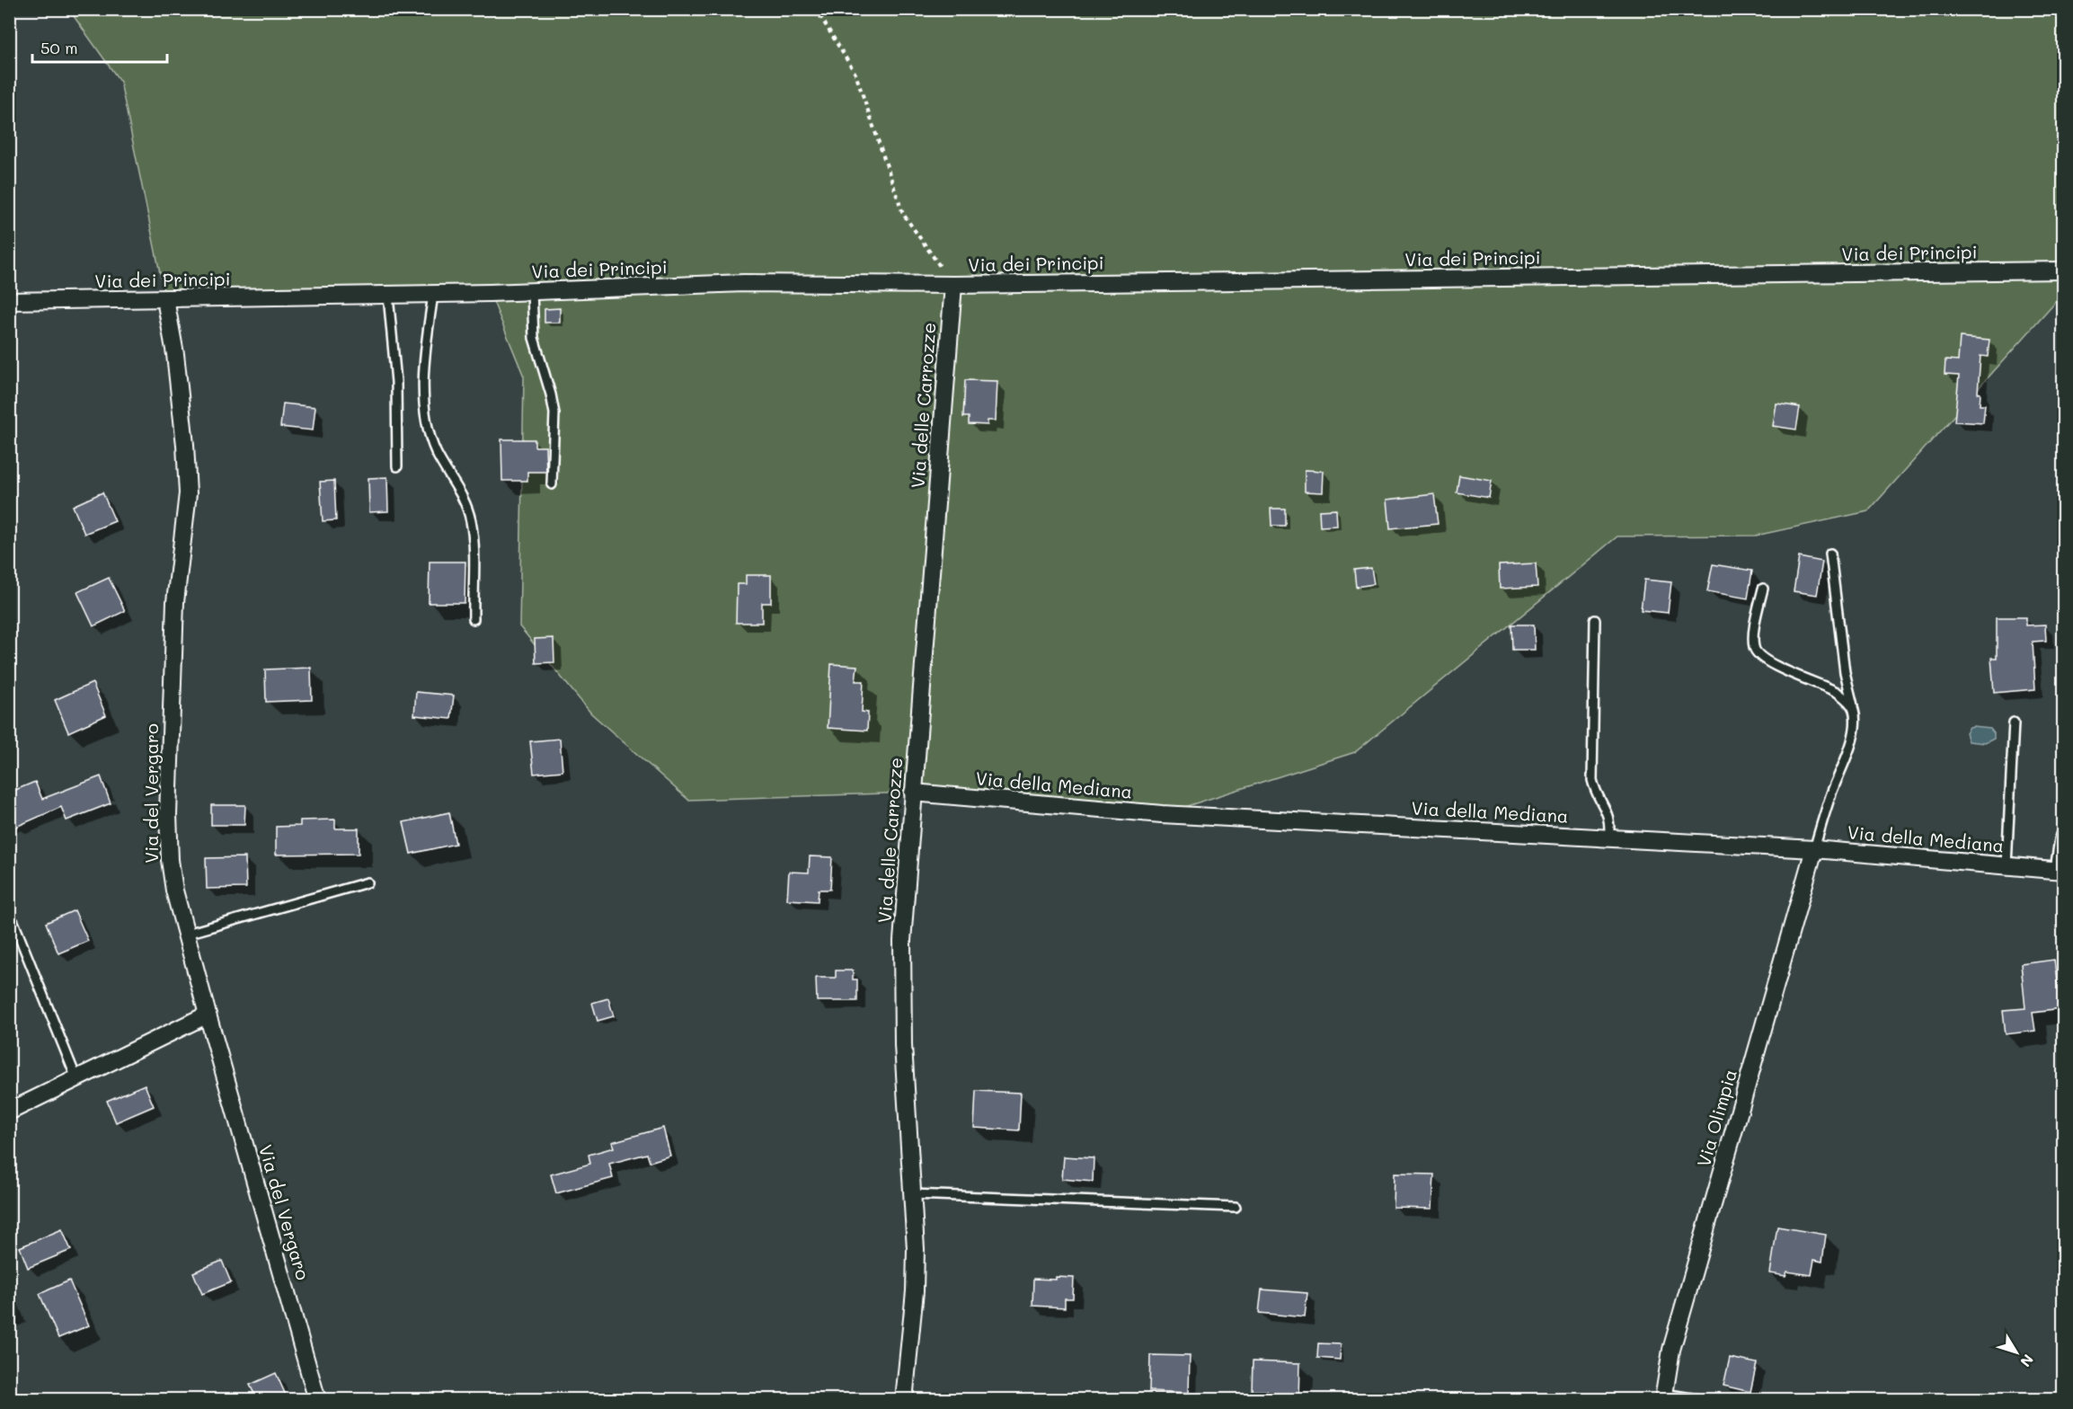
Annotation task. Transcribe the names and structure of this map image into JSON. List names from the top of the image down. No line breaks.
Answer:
{"streets":{"street":["Via dei Principi","Via delle Carrozze","Via della Mediana","Via del Vergaro","Via Olimpia"]},"crossings":[["Via dei Principi","Via delle Carrozze"],["Via dei Principi","Via del Vergaro"],["Via delle Carrozze","Via della Mediana"],["Via della Mediana","Via Olimpia"]],"scale_bar":"50 m","north":"bottom right"}
